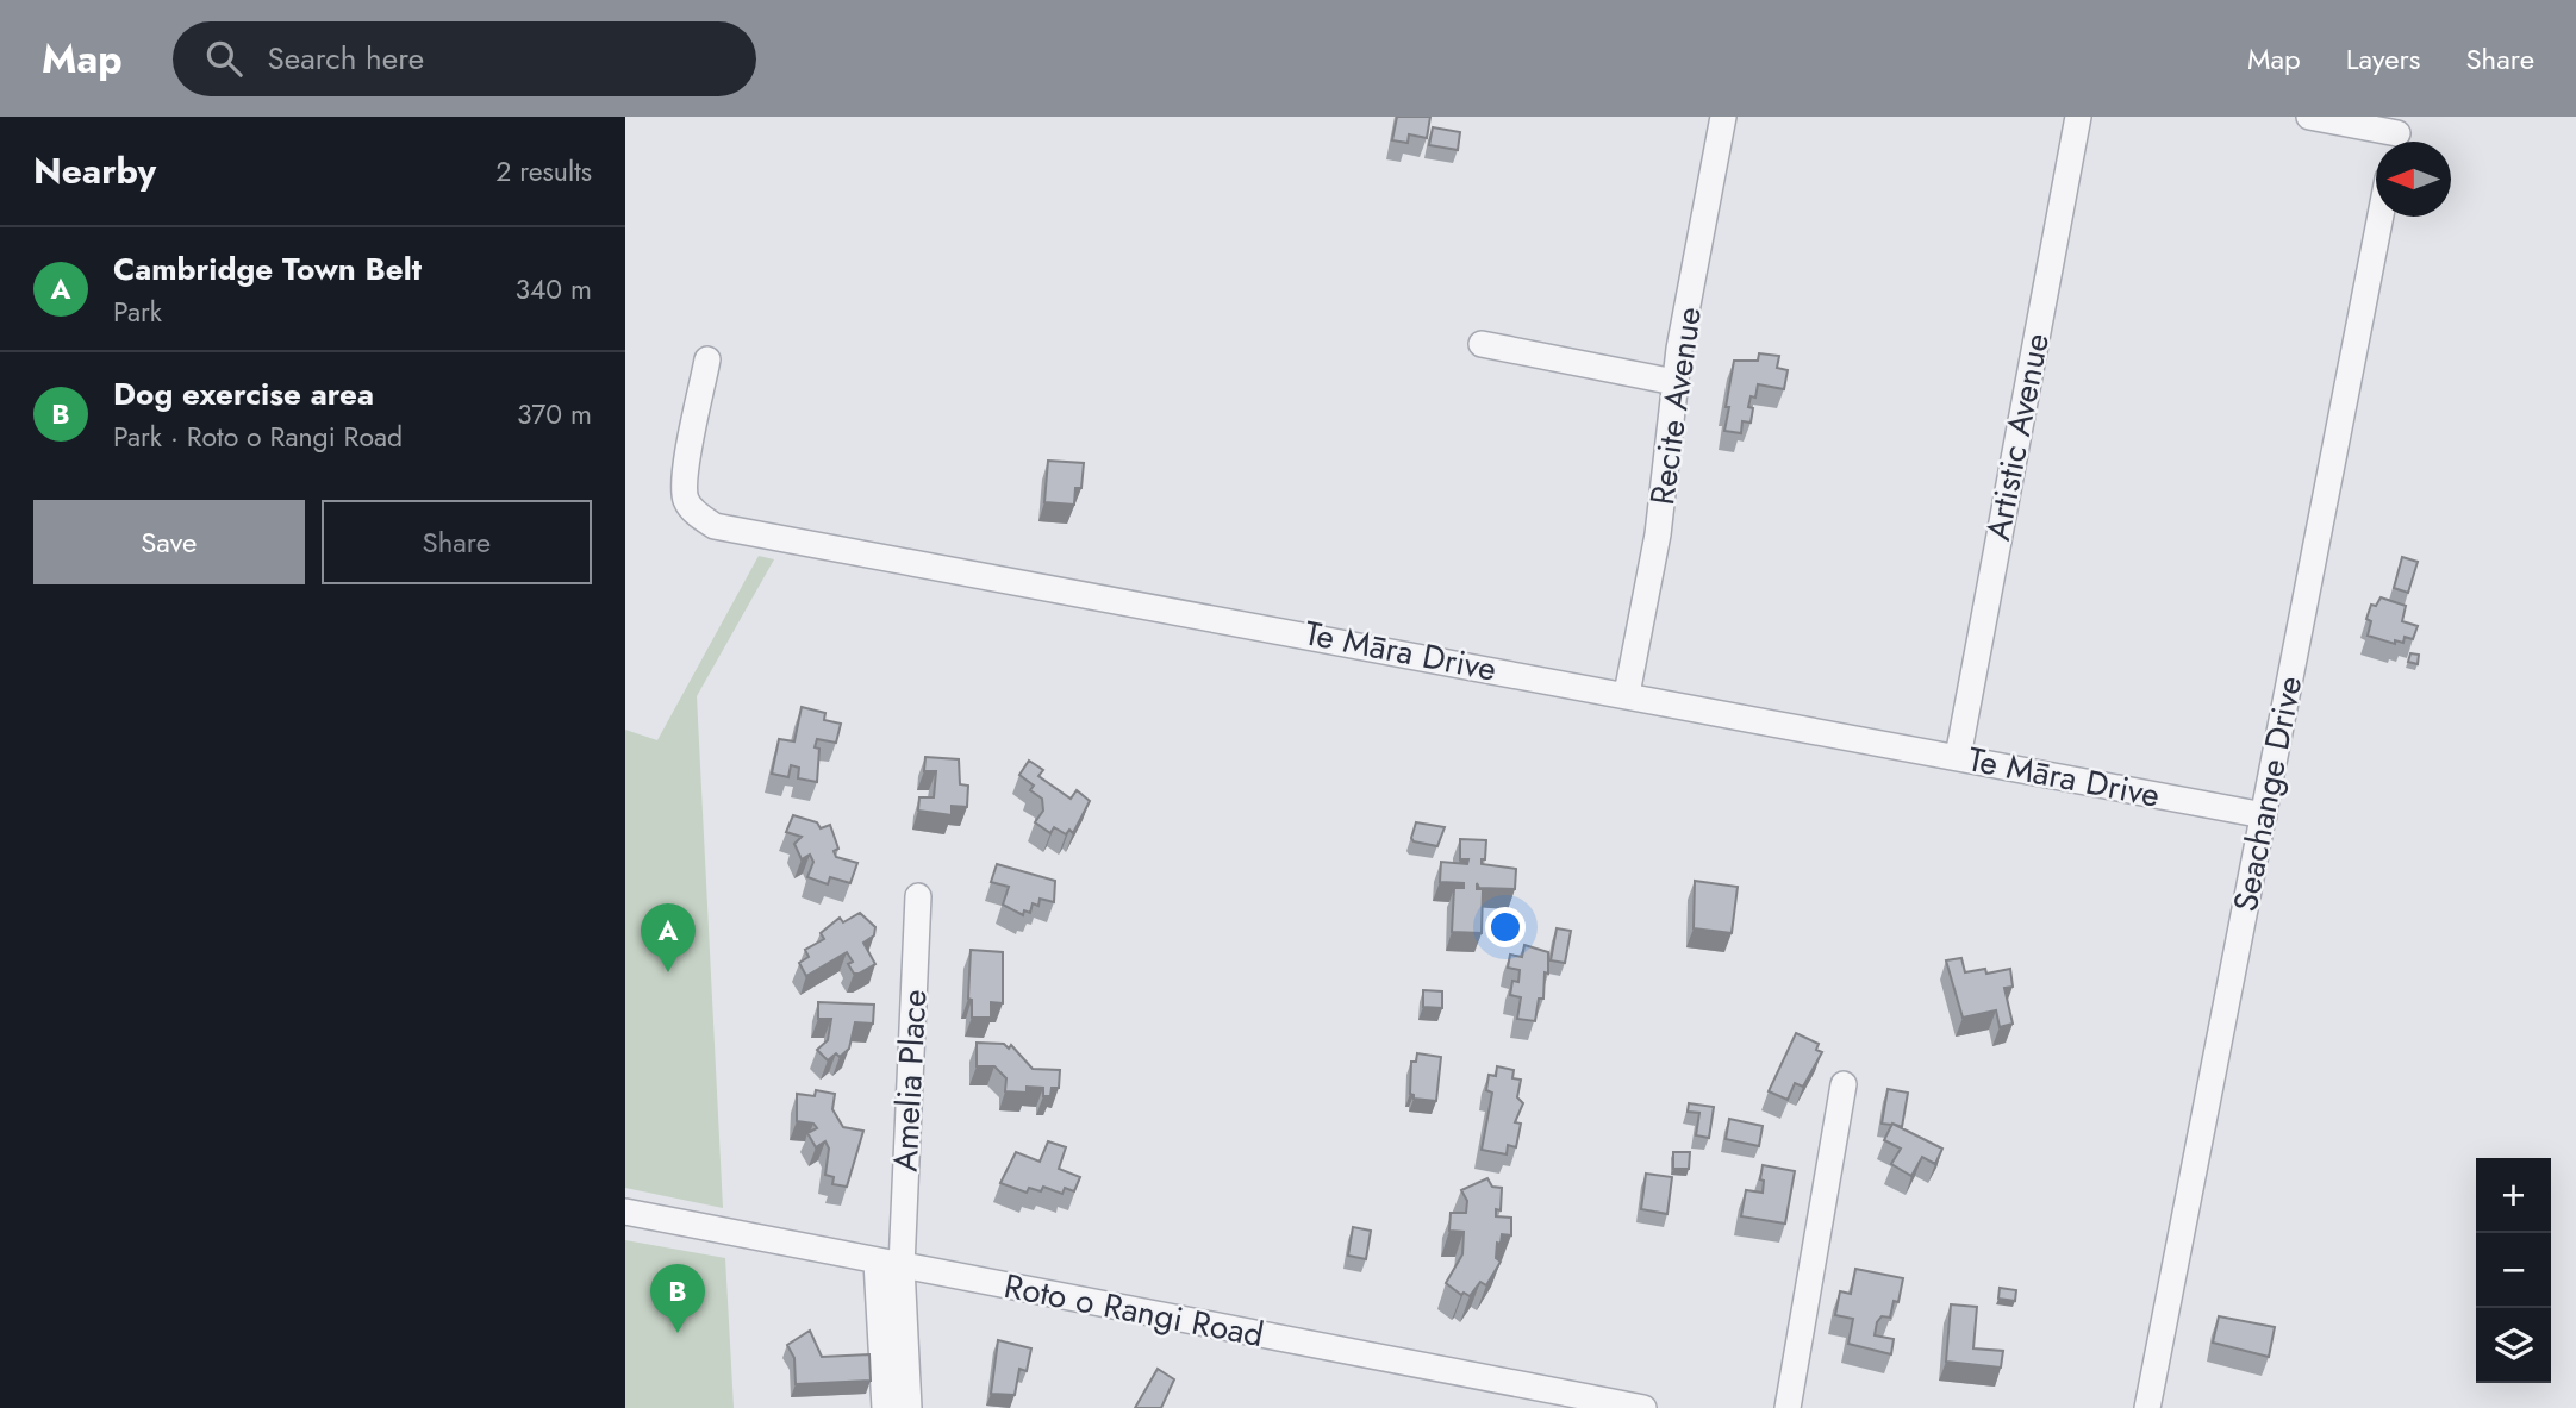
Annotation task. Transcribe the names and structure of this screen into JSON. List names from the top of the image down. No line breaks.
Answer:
{"streets":{"street":["Recite Avenue","Artistic Avenue","Te Māra Drive","Seachange Drive","Amelia Place","Roto o Rangi Road"]},"crossings":[["Recite Avenue","Te Māra Drive"],["Artistic Avenue","Te Māra Drive"],["Te Māra Drive","Seachange Drive"],["Amelia Place","Roto o Rangi Road"]],"north":"left","page":{"header":"Map","search":"Search here","nav":["Map","Layers","Share"],"heading":["Nearby","2 results"],"list":[{"mark":"A","name":"Cambridge Town Belt","note":"Park","value":"340 m"},{"mark":"B","name":"Dog exercise area","note":"Park · Roto o Rangi Road","value":"370 m"}],"buttons":["Save","Share"],"pins":["A","B"],"map_buttons":["+","−"]}}
